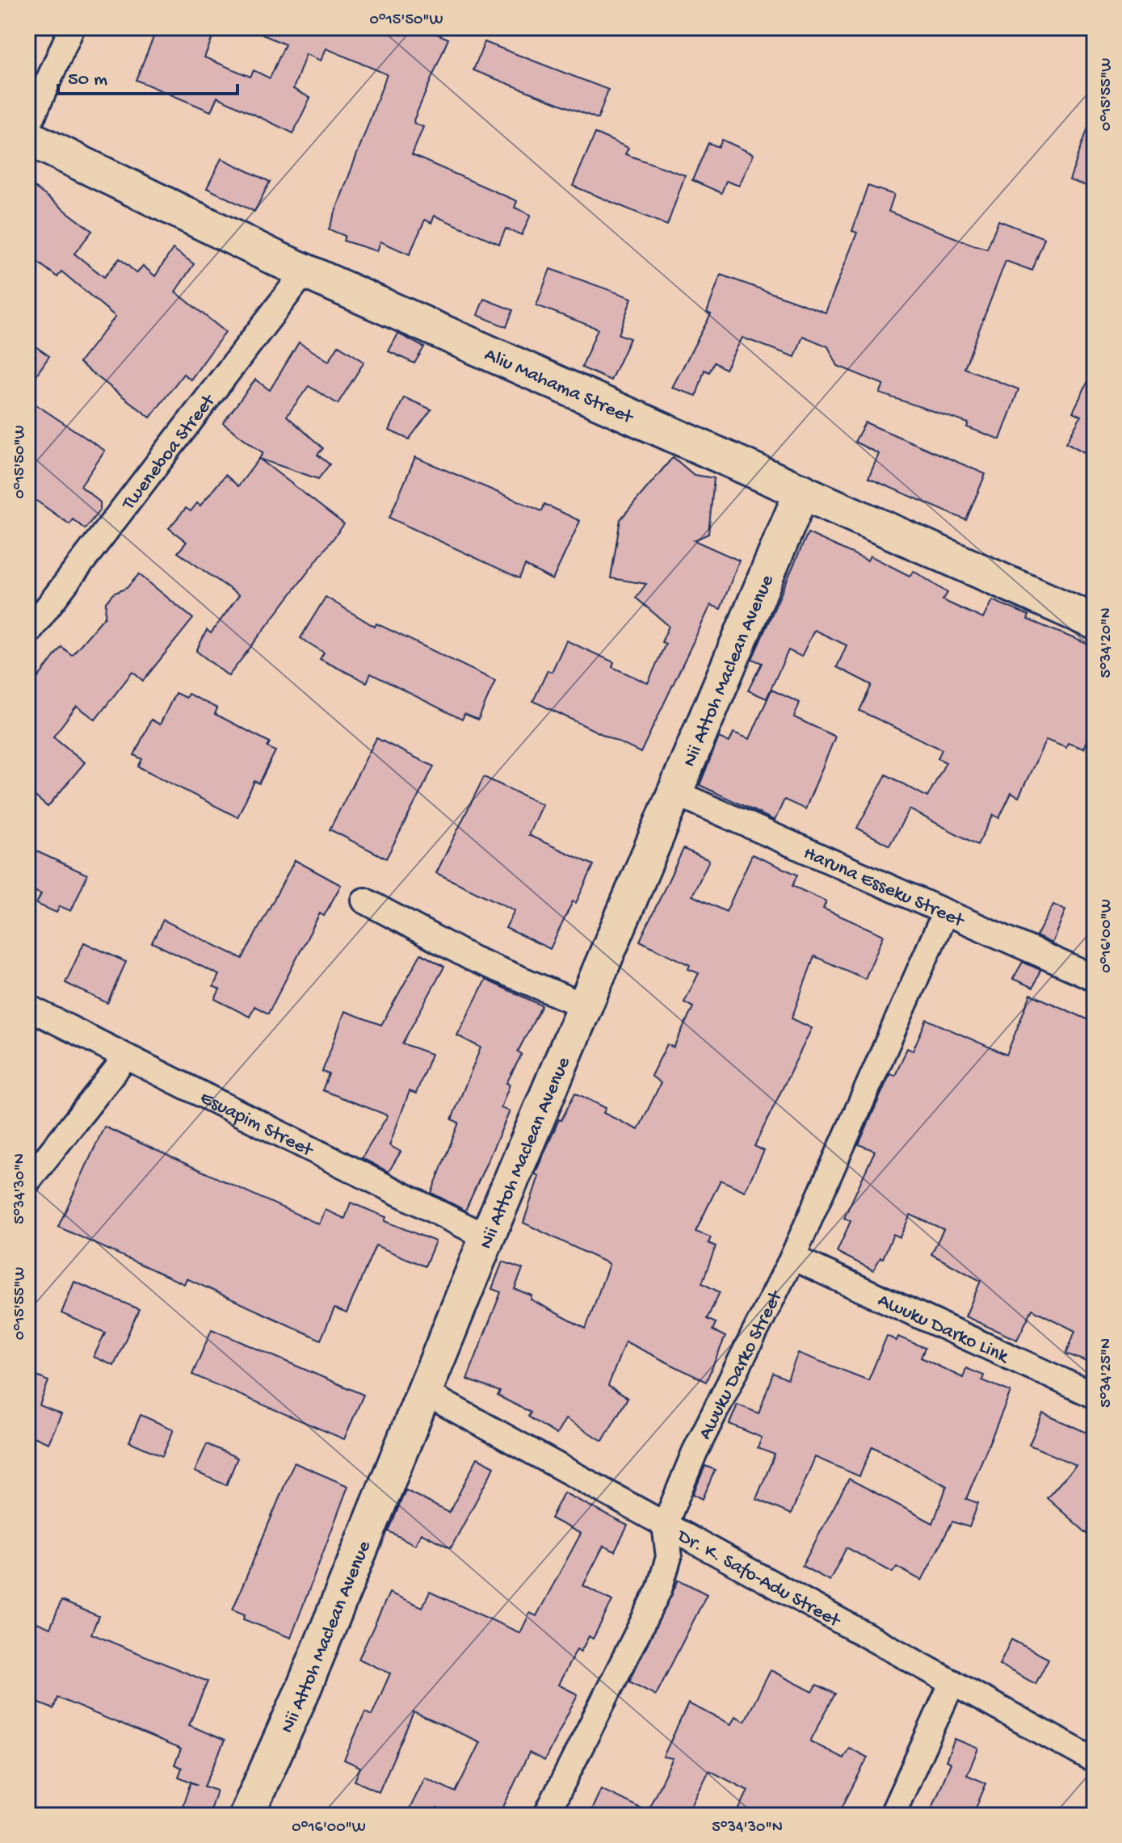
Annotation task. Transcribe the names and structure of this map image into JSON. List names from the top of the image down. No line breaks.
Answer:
{"streets":{"street":["Aliu Mahama Street","Tweneboa Street","Nii Attoh Maclean Avenue","Haruna Esseku Street","Esuapim Street","Awuku Darko Link","Awuku Darko Street","Dr. K. Safo-Adu Street"]},"crossings":[["Aliu Mahama Street","Tweneboa Street"],["Aliu Mahama Street","Nii Attoh Maclean Avenue"],["Nii Attoh Maclean Avenue","Haruna Esseku Street"],["Nii Attoh Maclean Avenue","Esuapim Street"],["Nii Attoh Maclean Avenue","Dr. K. Safo-Adu Street"],["Haruna Esseku Street","Awuku Darko Street"],["Awuku Darko Link","Awuku Darko Street"],["Awuku Darko Street","Dr. K. Safo-Adu Street"]],"scale_bar":"50 m","coordinates":["0°15'50\"W","0°15'55\"W","5°34'20\"N","0°16'00\"W","5°34'30\"N","5°34'25\"N"]}
